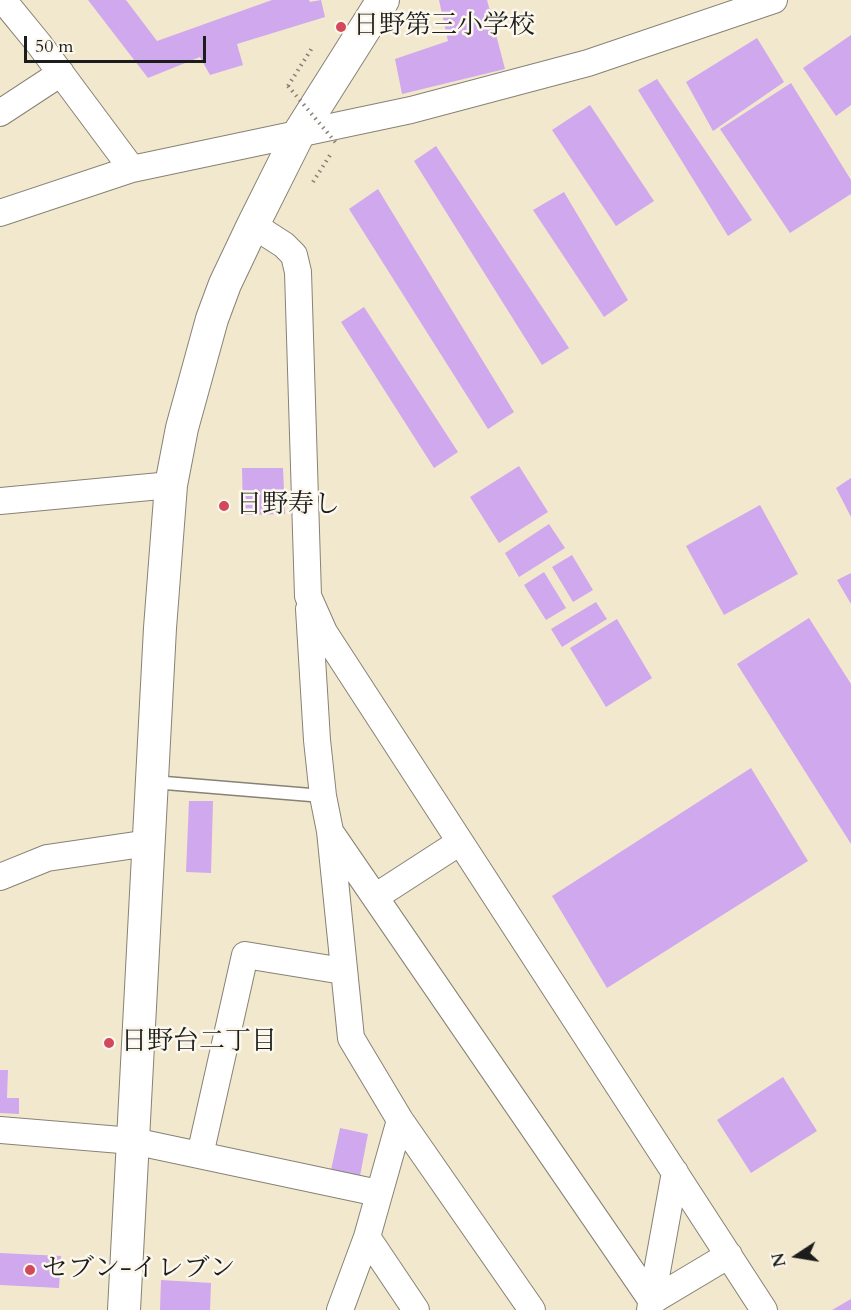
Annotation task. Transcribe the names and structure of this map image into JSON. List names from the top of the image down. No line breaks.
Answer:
{"places":["日野第三小学校","日野寿し","日野台二丁目","セブン-イレブン"],"scale_bar":"50 m","north":"left"}
